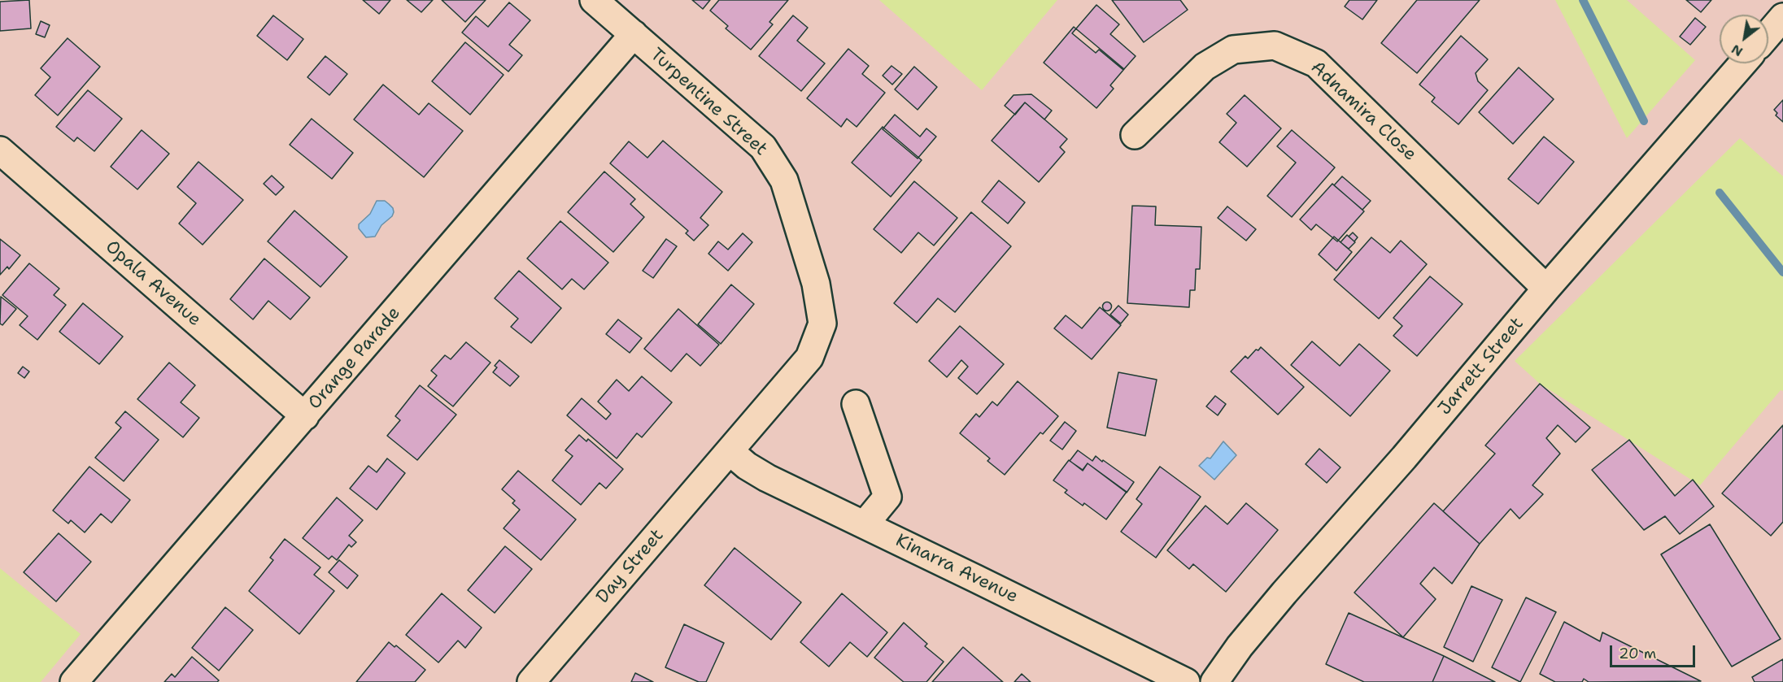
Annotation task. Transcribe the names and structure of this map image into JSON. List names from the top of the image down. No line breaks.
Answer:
{"streets":{"street":["Turpentine Street","Adnamira Close","Opala Avenue","Orange Parade","Jarrett Street","Day Street","Kinarra Avenue"]},"crossings":[["Turpentine Street","Orange Parade"],["Turpentine Street","Day Street"],["Turpentine Street","Kinarra Avenue"],["Adnamira Close","Jarrett Street"],["Opala Avenue","Orange Parade"],["Day Street","Kinarra Avenue"]],"scale_bar":"20 m","north":"bottom left"}
